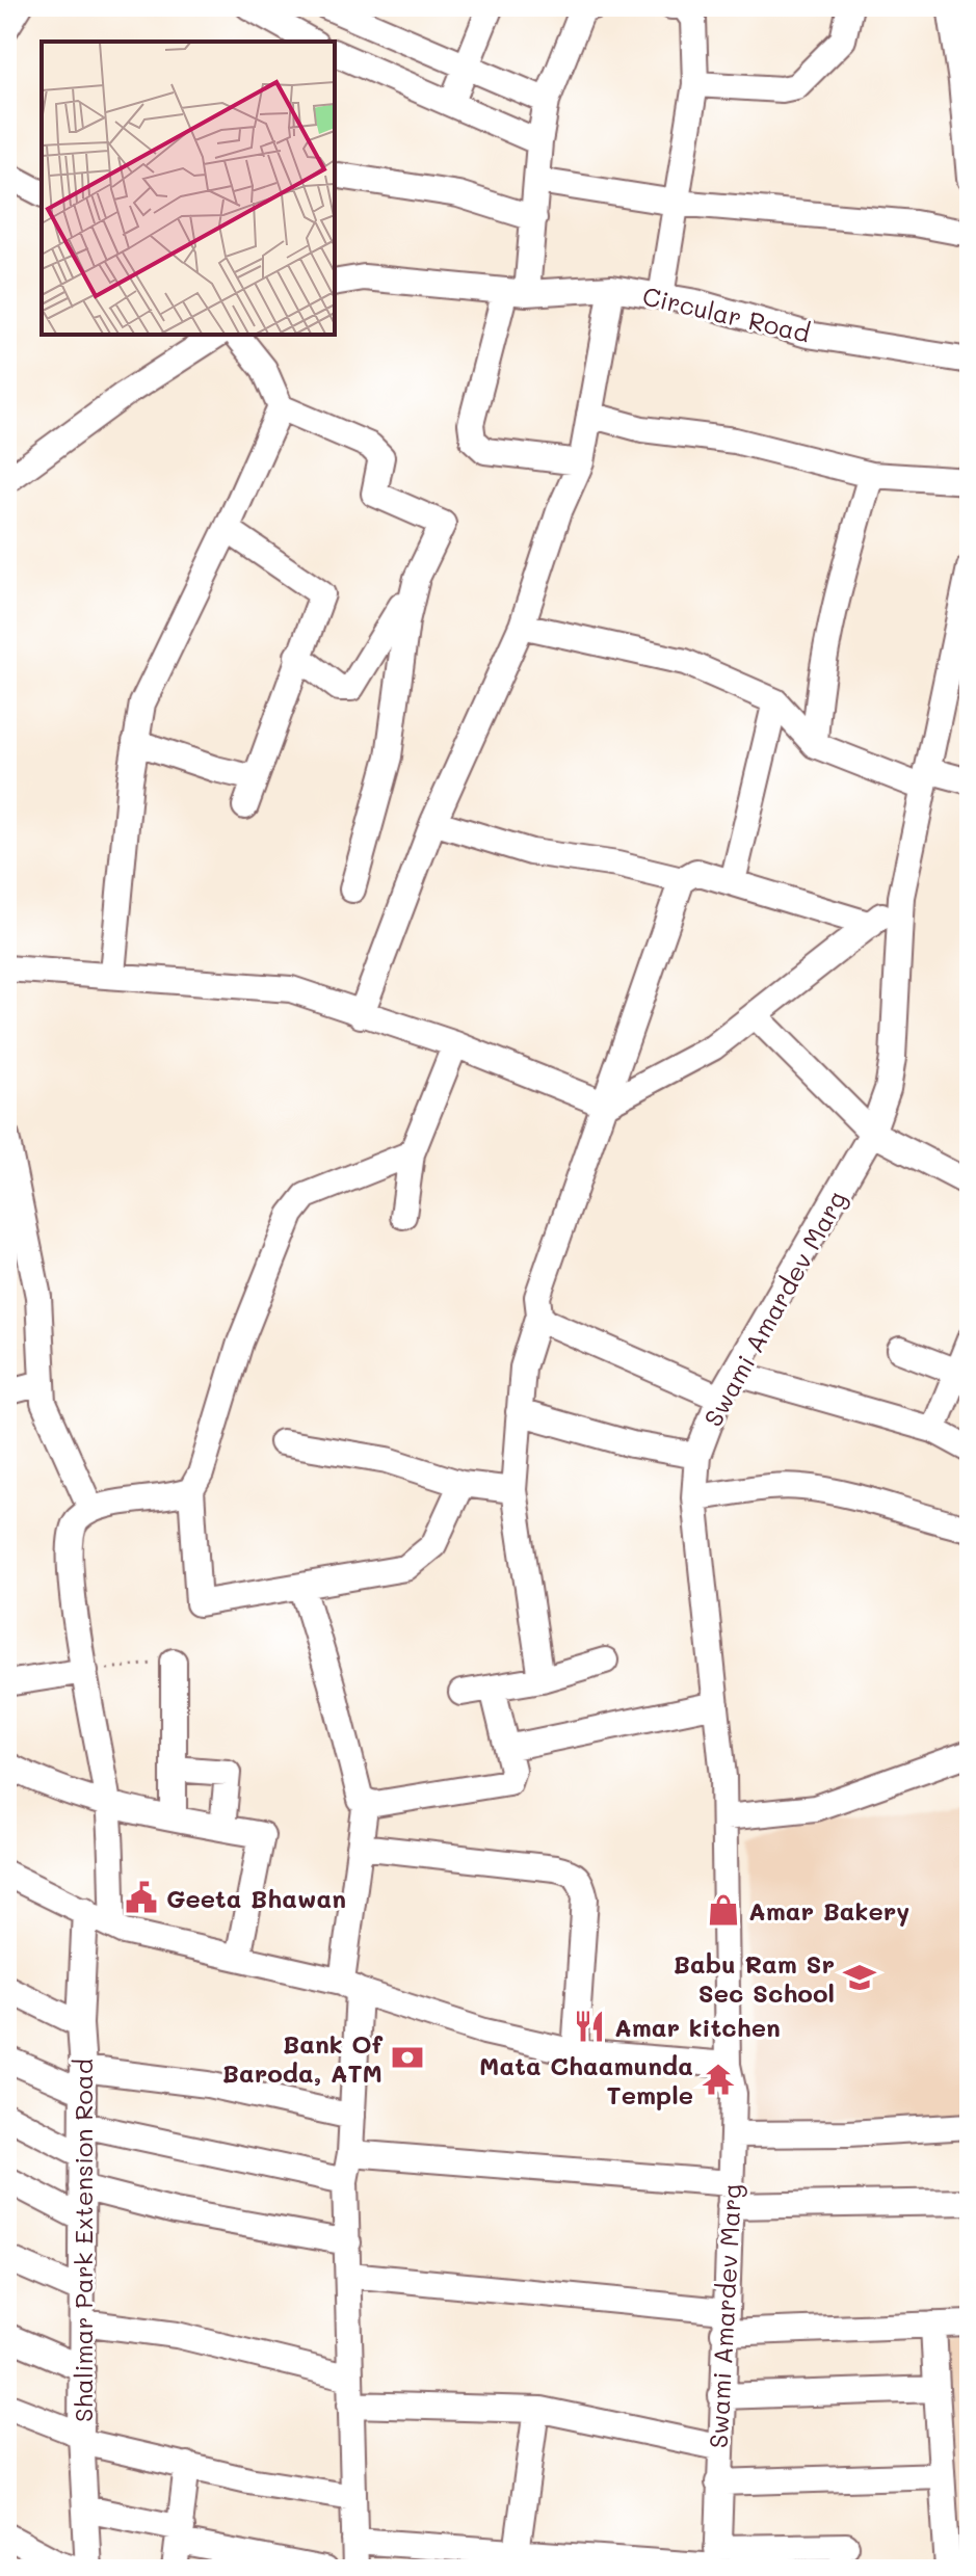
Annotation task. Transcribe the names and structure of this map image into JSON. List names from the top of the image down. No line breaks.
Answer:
{"streets":{"street":["Circular Road","Swami Amardev Marg","Shalimar Park Extension Road"]},"places":{"public building":["Geeta Bhawan"],"shop":["Amar Bakery"],"school or university":["Babu Ram Sr Sec School"],"restaurant":["Amar kitchen"],"bank":["Bank Of Baroda, ATM"],"temple":["Mata Chaamunda Temple"]}}
